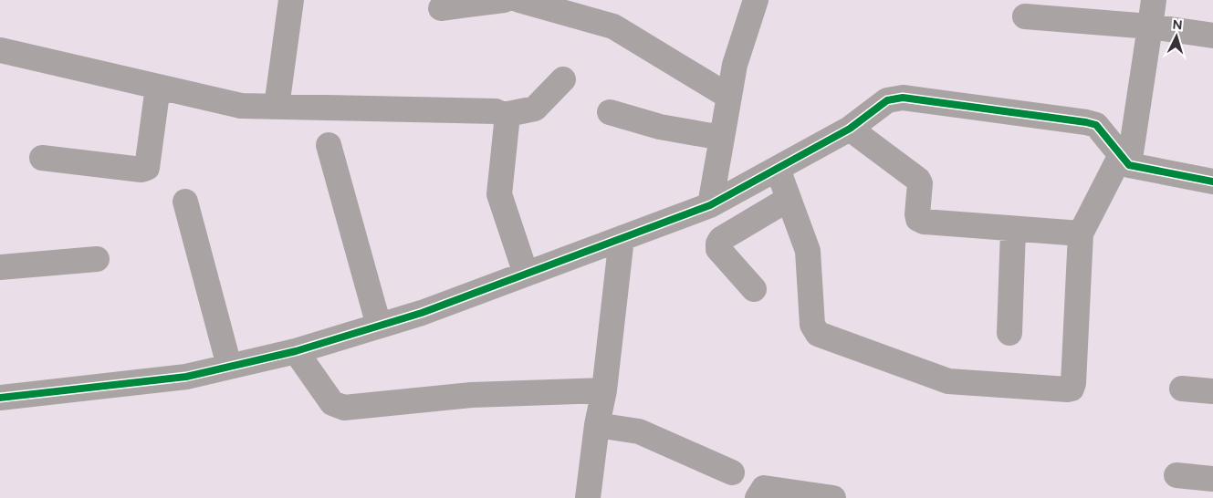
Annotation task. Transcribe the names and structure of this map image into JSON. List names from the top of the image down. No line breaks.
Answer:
{"north":"top"}
